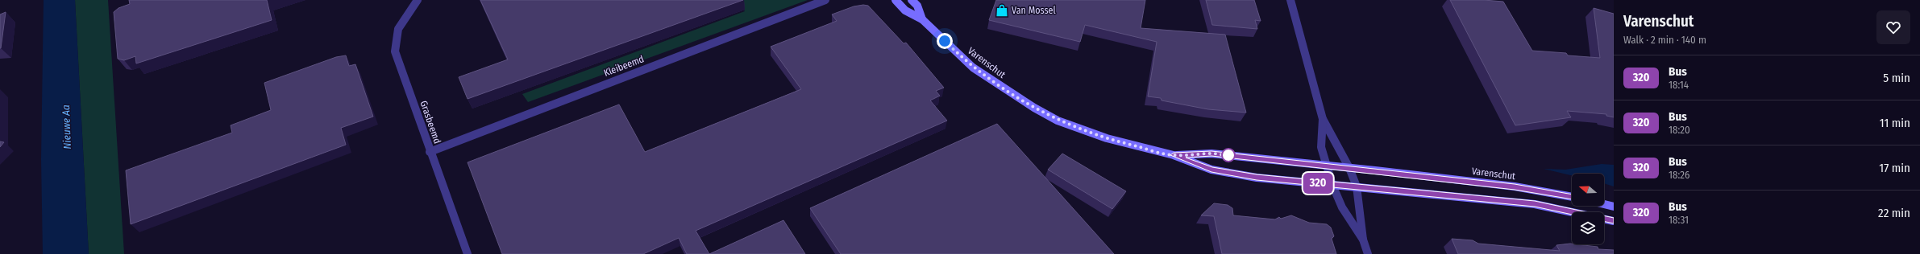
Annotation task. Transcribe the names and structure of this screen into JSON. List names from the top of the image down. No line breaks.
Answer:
{"streets":{"street":["Varenschut","Kleibeemd","Grasbeemd"]},"crossings":[["Kleibeemd","Grasbeemd"]],"water":["Nieuwe Aa"],"places":{"shop":["Van Mossel"]},"lines":["bus line 320"],"north":"left","page":{"on_map":"320","heading":["Varenschut","Walk · 2 min · 140 m"],"list":[{"mark":"320","name":"Bus","note":"18:14","value":"5 min"},{"mark":"320","name":"Bus","note":"18:20","value":"11 min"},{"mark":"320","name":"Bus","note":"18:26","value":"17 min"},{"mark":"320","name":"Bus","note":"18:31","value":"22 min"}]}}
